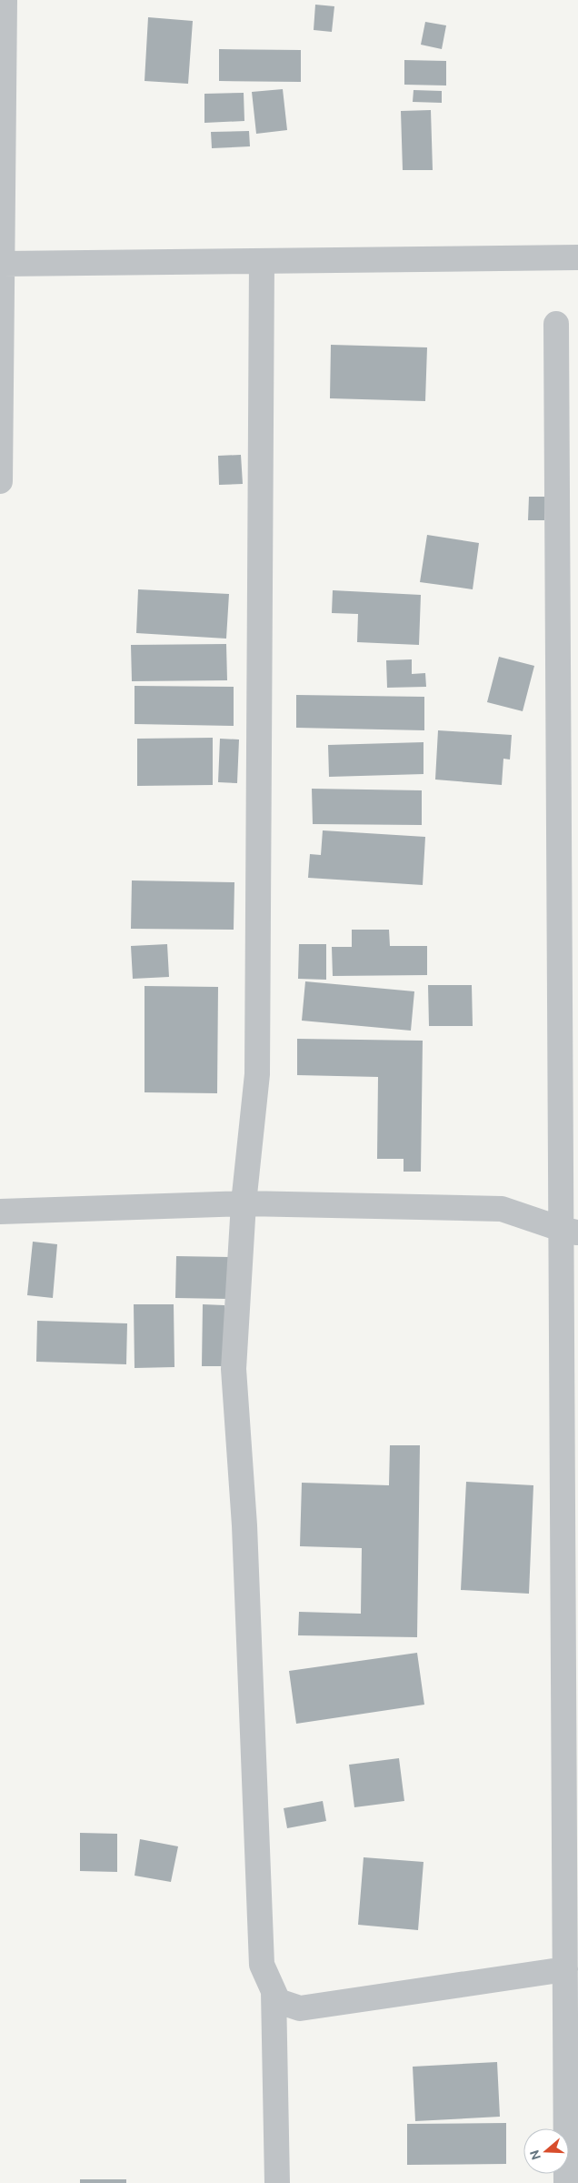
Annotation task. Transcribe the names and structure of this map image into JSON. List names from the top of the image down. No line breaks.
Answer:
{"north":"left"}
